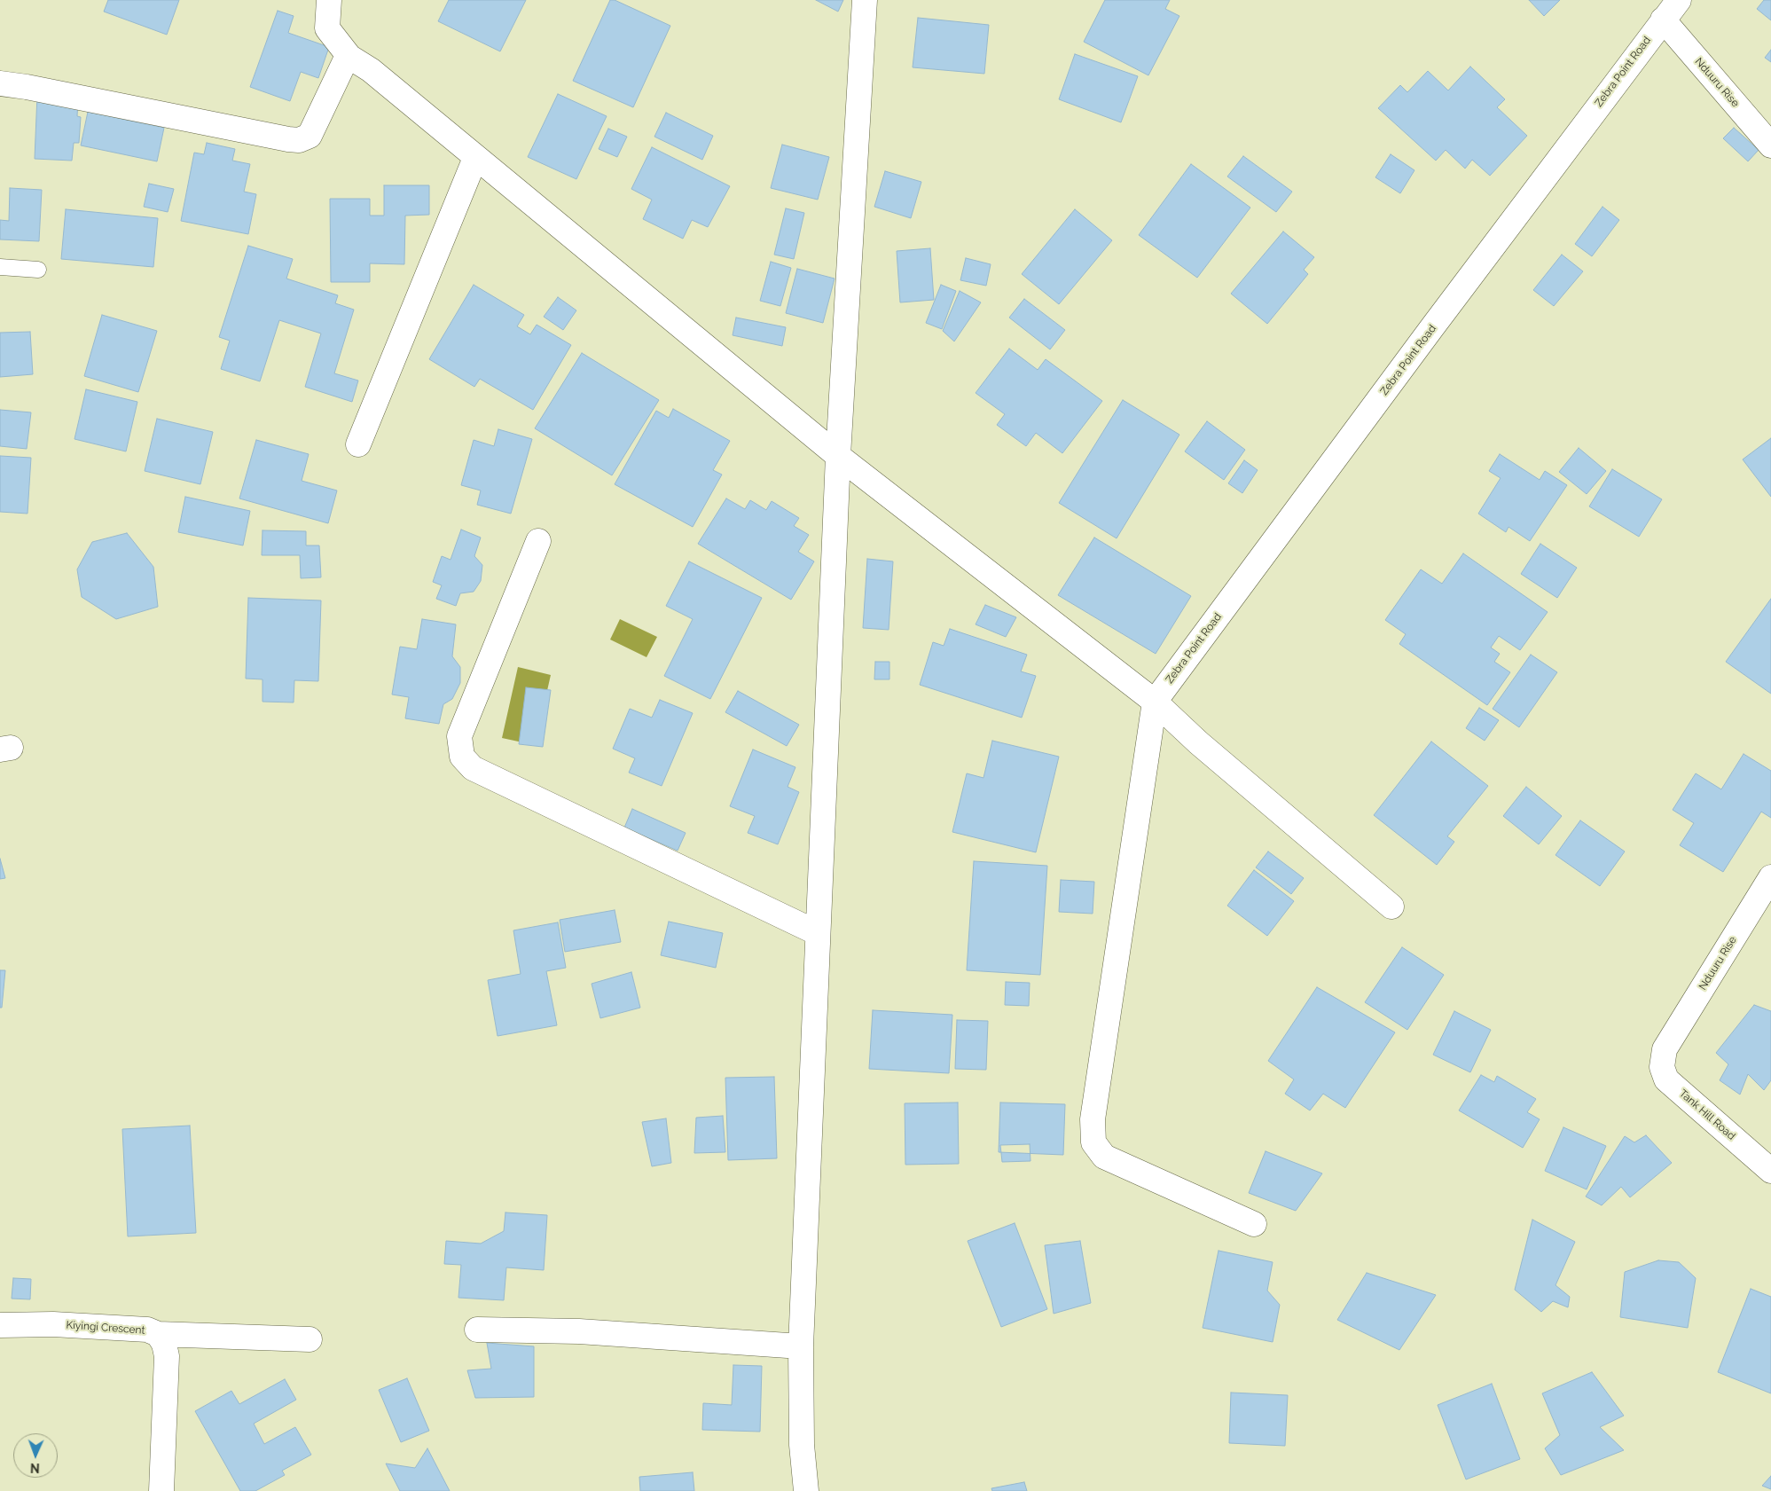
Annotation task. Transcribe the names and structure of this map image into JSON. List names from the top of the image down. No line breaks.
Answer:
{"streets":{"street":["Zebra Point Road","Nduuru Rise","Tank Hill Road","Kiyingi Crescent"]},"crossings":[["Zebra Point Road","Nduuru Rise"],["Nduuru Rise","Tank Hill Road"]],"north":"bottom"}
